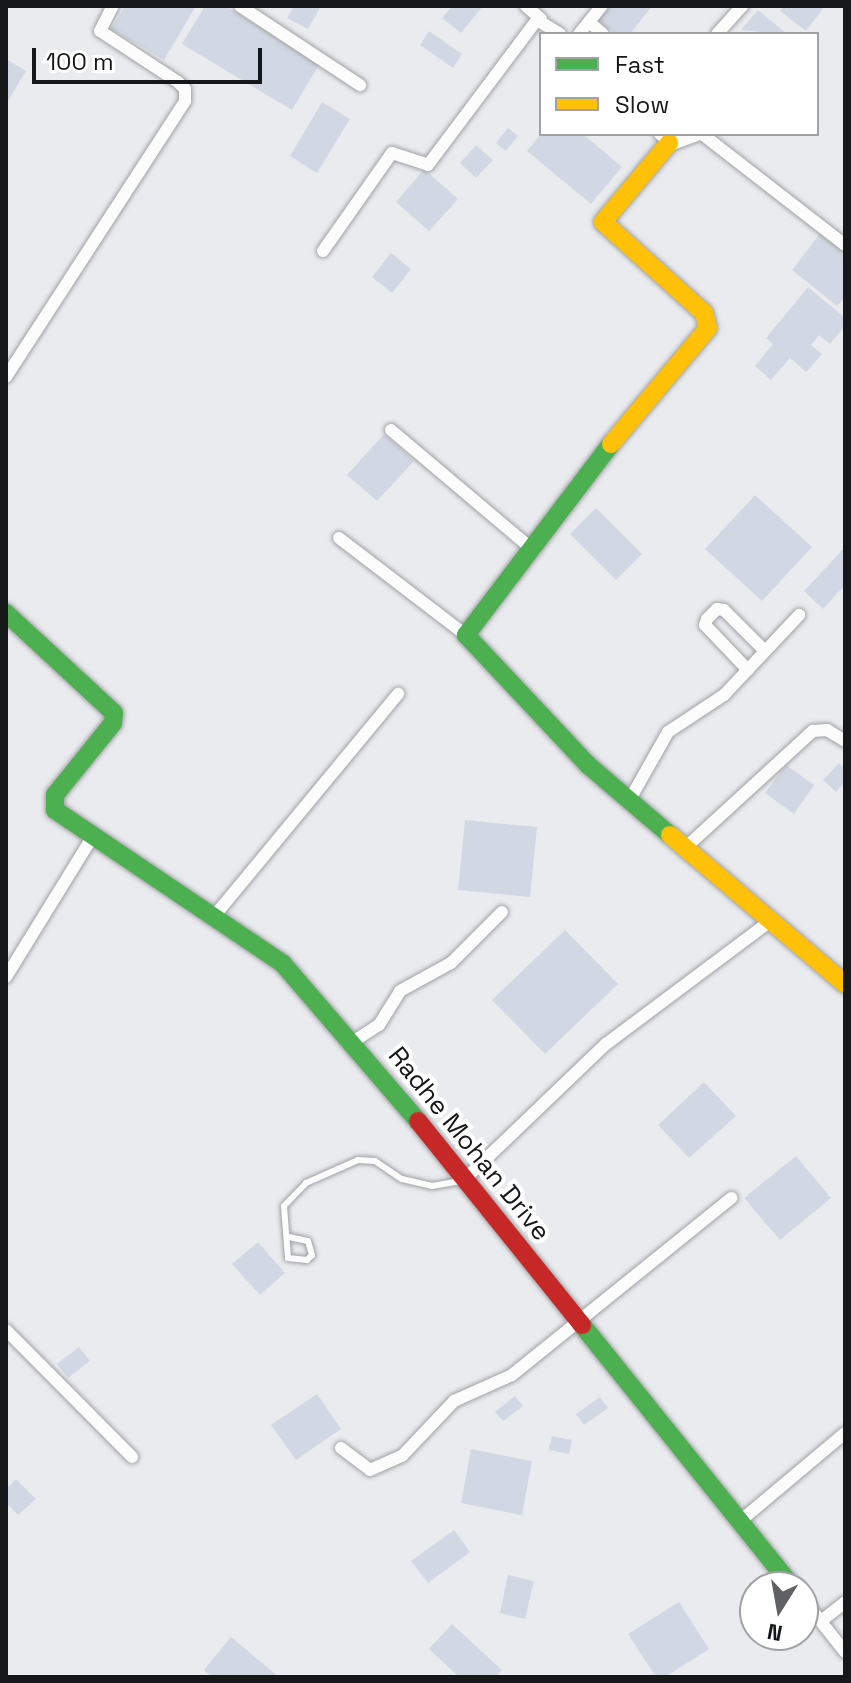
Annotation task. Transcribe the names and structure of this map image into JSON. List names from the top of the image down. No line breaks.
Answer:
{"streets":{"street":["Radhe Mohan Drive"]},"legend":["Fast","Slow"],"scale_bar":"100 m","north":"bottom"}
